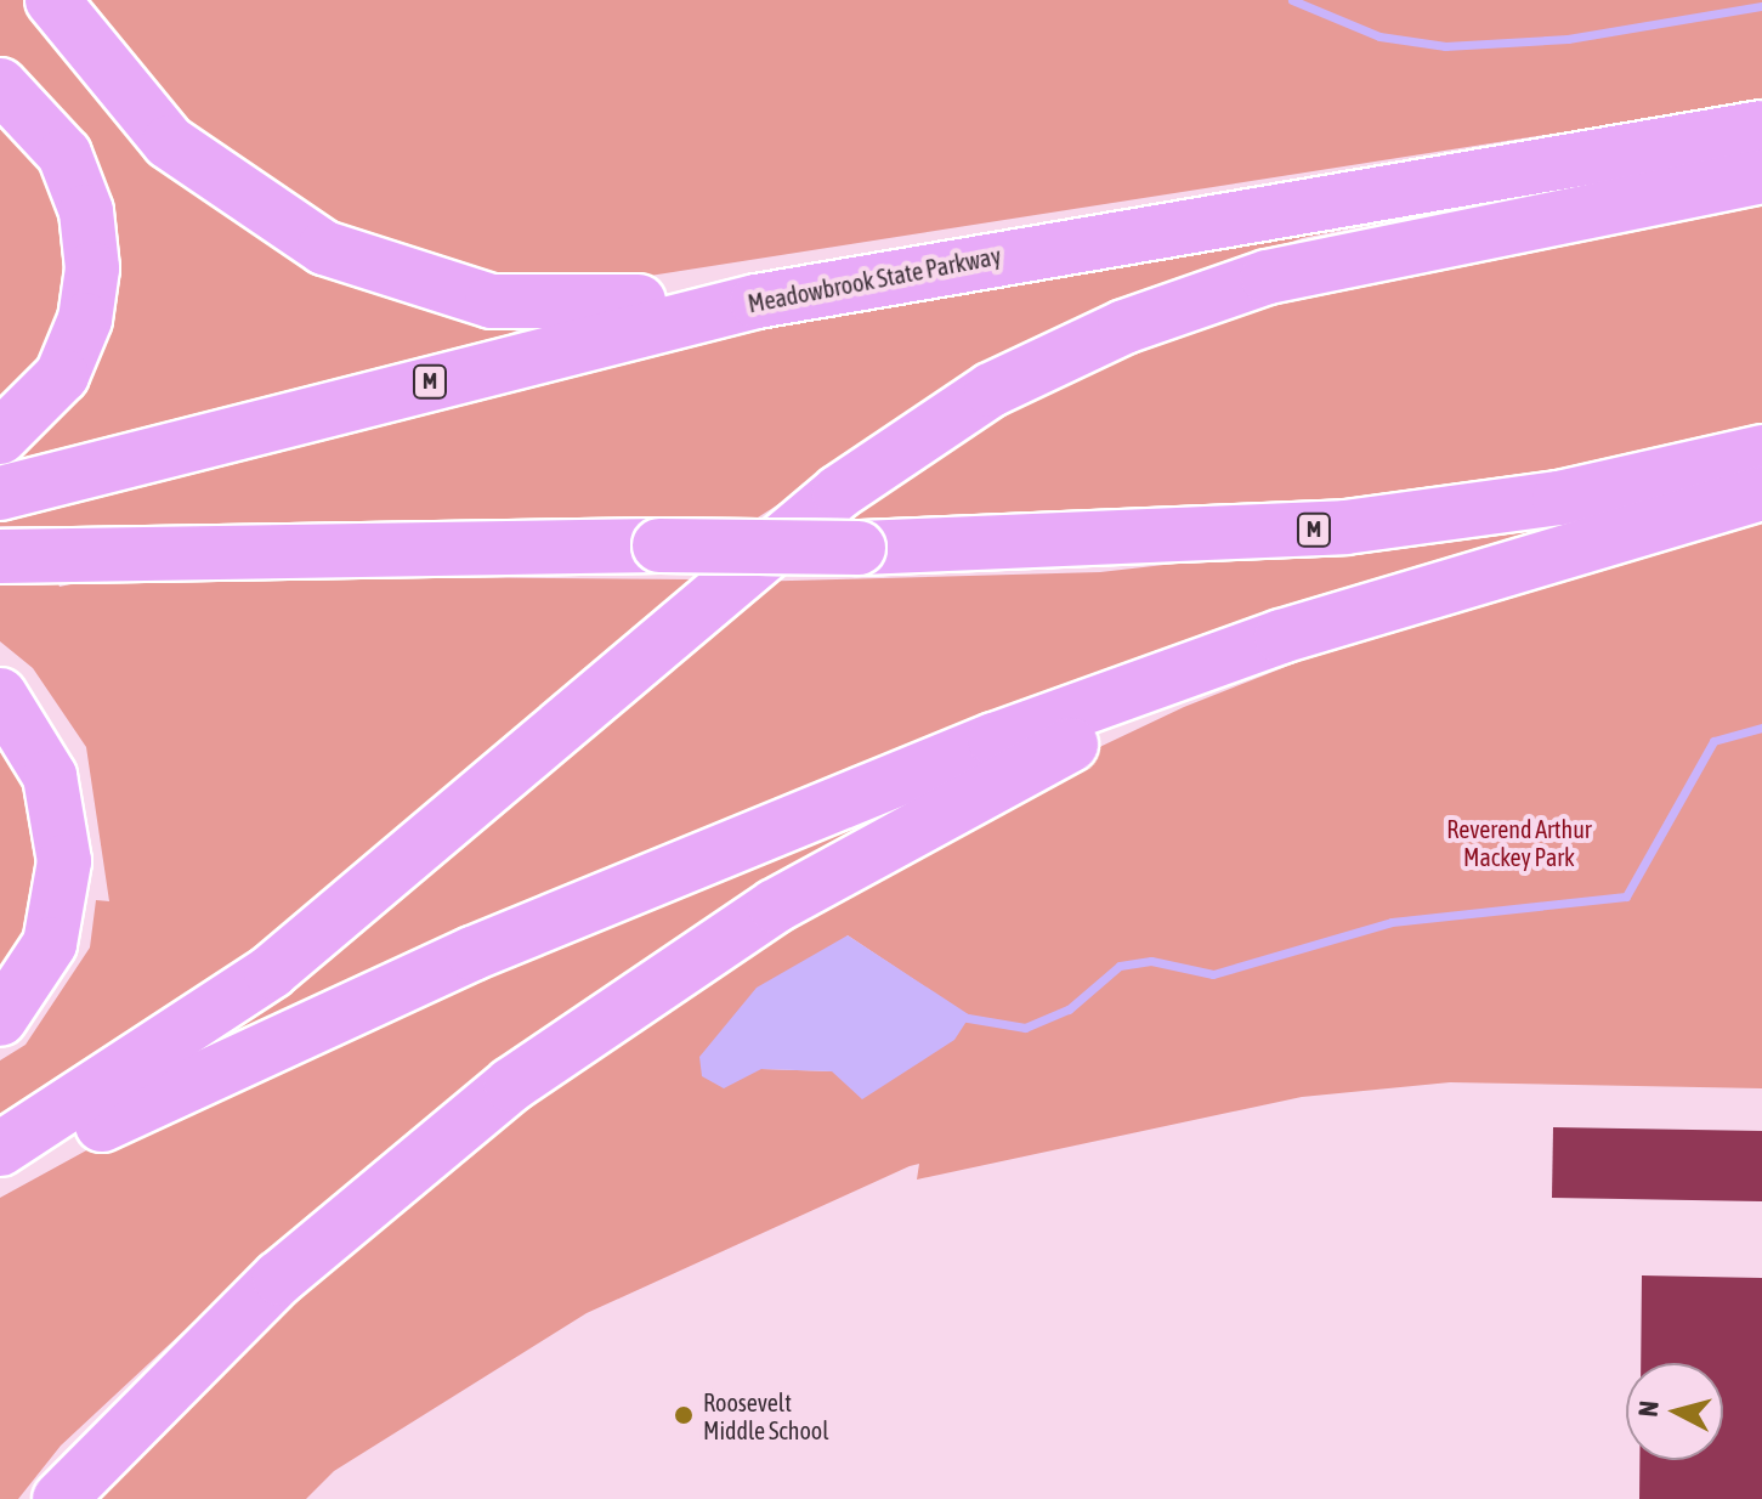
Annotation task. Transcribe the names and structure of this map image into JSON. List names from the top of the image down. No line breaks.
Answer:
{"streets":{"highway":["Meadowbrook State Parkway","M"]},"parks":["Reverend Arthur Mackey Park"],"places":["Roosevelt Middle School"],"north":"left"}
